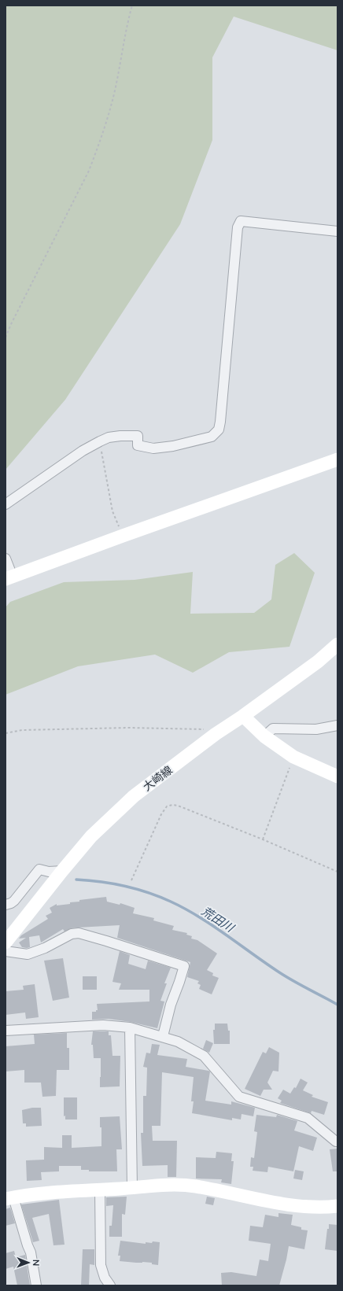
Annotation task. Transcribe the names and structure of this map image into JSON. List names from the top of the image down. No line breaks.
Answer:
{"streets":{"street":["大崎線"]},"water":["荒田川"],"north":"right"}
